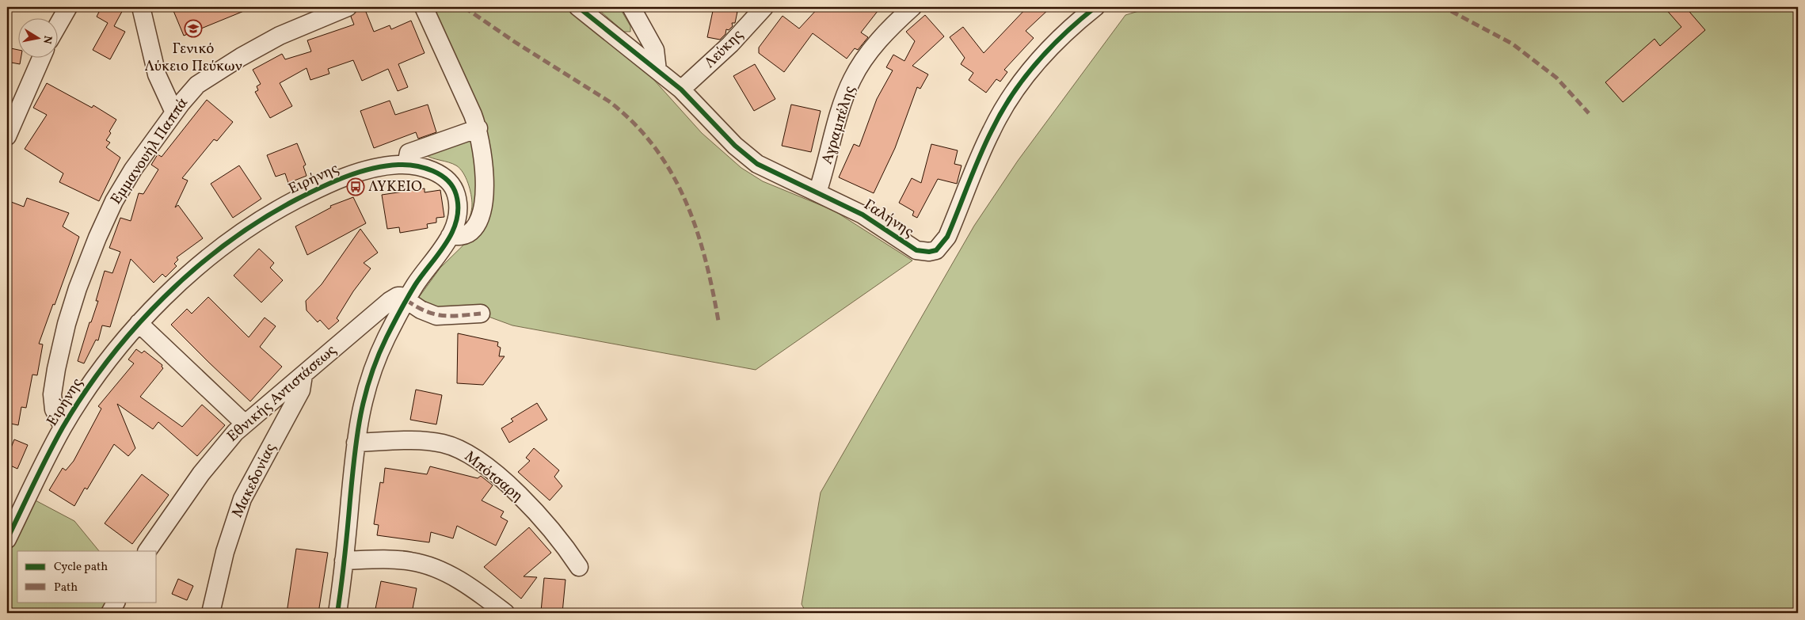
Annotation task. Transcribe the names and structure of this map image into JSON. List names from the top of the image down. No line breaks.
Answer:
{"streets":{"street":["Λεύκης","Αγραμπέλης","Εμμανουήλ Παππά","Ειρήνης","Γαλήνης","Εθνικής Αντιστάσεως","Μπότσαρη","Μακεδονίας"]},"crossings":[["Λεύκης","Γαλήνης"],["Αγραμπέλης","Γαλήνης"],["Εμμανουήλ Παππά","Ειρήνης"],["Ειρήνης","Εθνικής Αντιστάσεως"],["Ειρήνης","Μπότσαρη"],["Εθνικής Αντιστάσεως","Μακεδονίας"]],"places":{"school or university":["Γενικό Λύκειο Πεύκων"],"bus stop":["ΛΥΚΕΙΟ"]},"legend":["Cycle path","Path"],"north":"right"}
